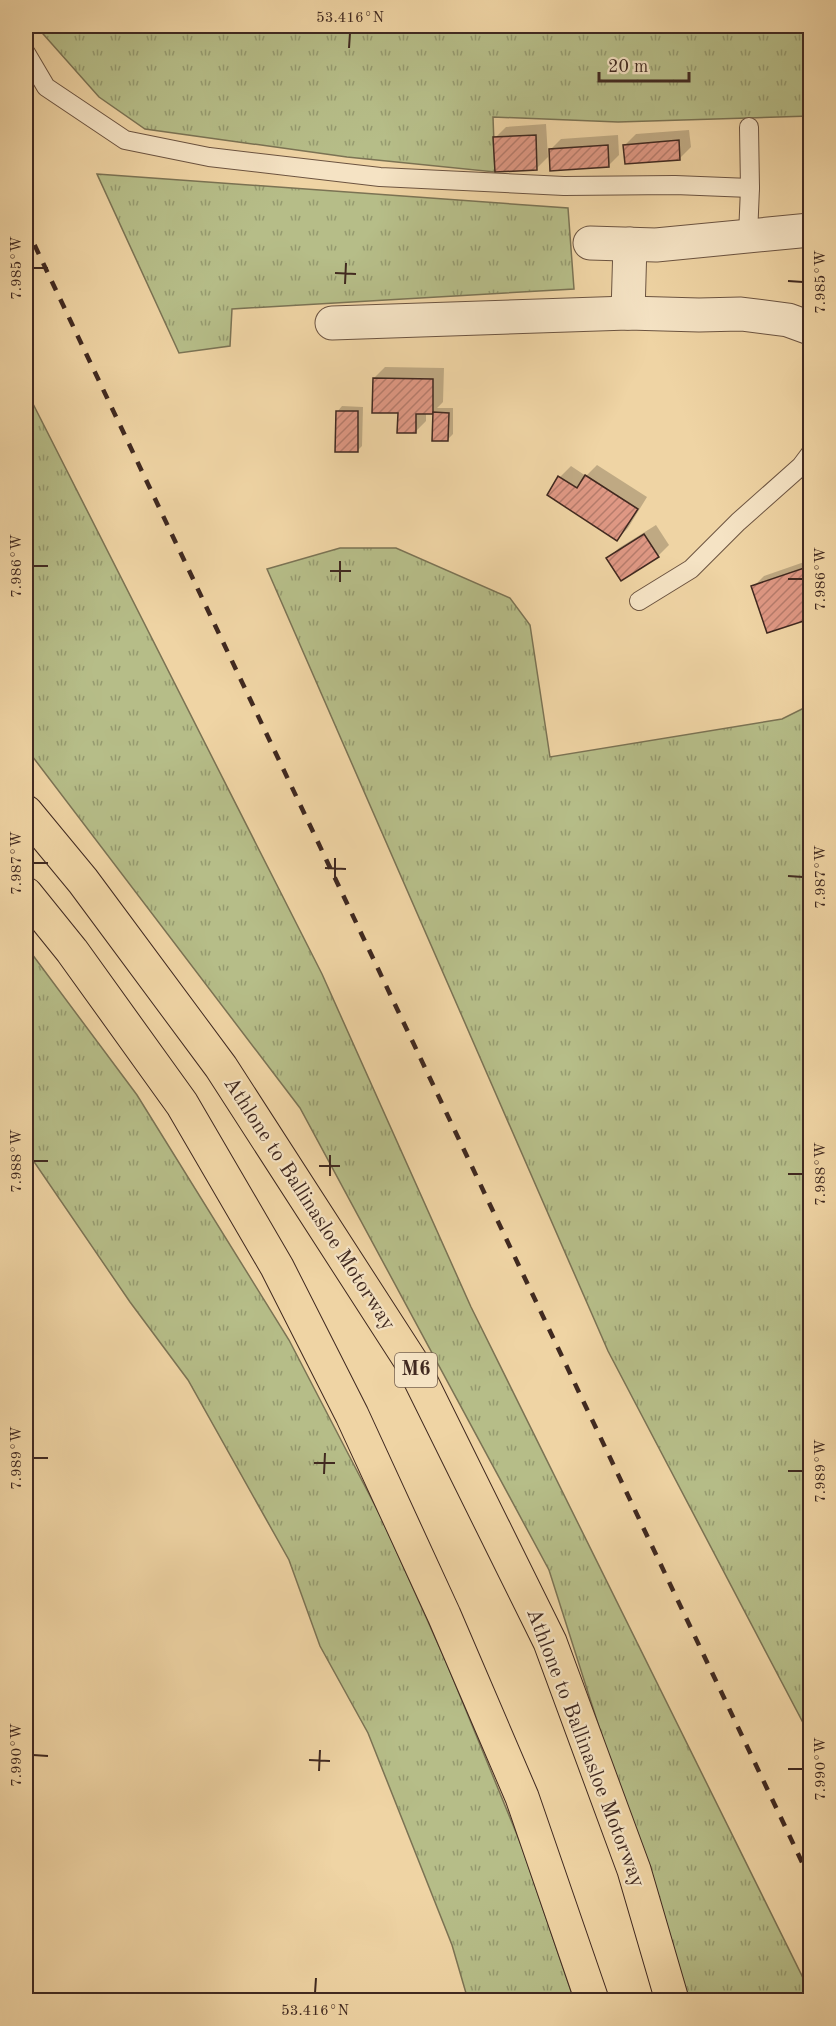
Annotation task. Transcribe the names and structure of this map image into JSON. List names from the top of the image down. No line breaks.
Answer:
{"streets":{"highway":["Athlone to Ballinasloe Motorway","M6"]},"scale_bar":"20 m","coordinates":["53.416°N","7.985°W","7.986°W","7.987°W","7.988°W","7.989°W","7.990°W"]}
